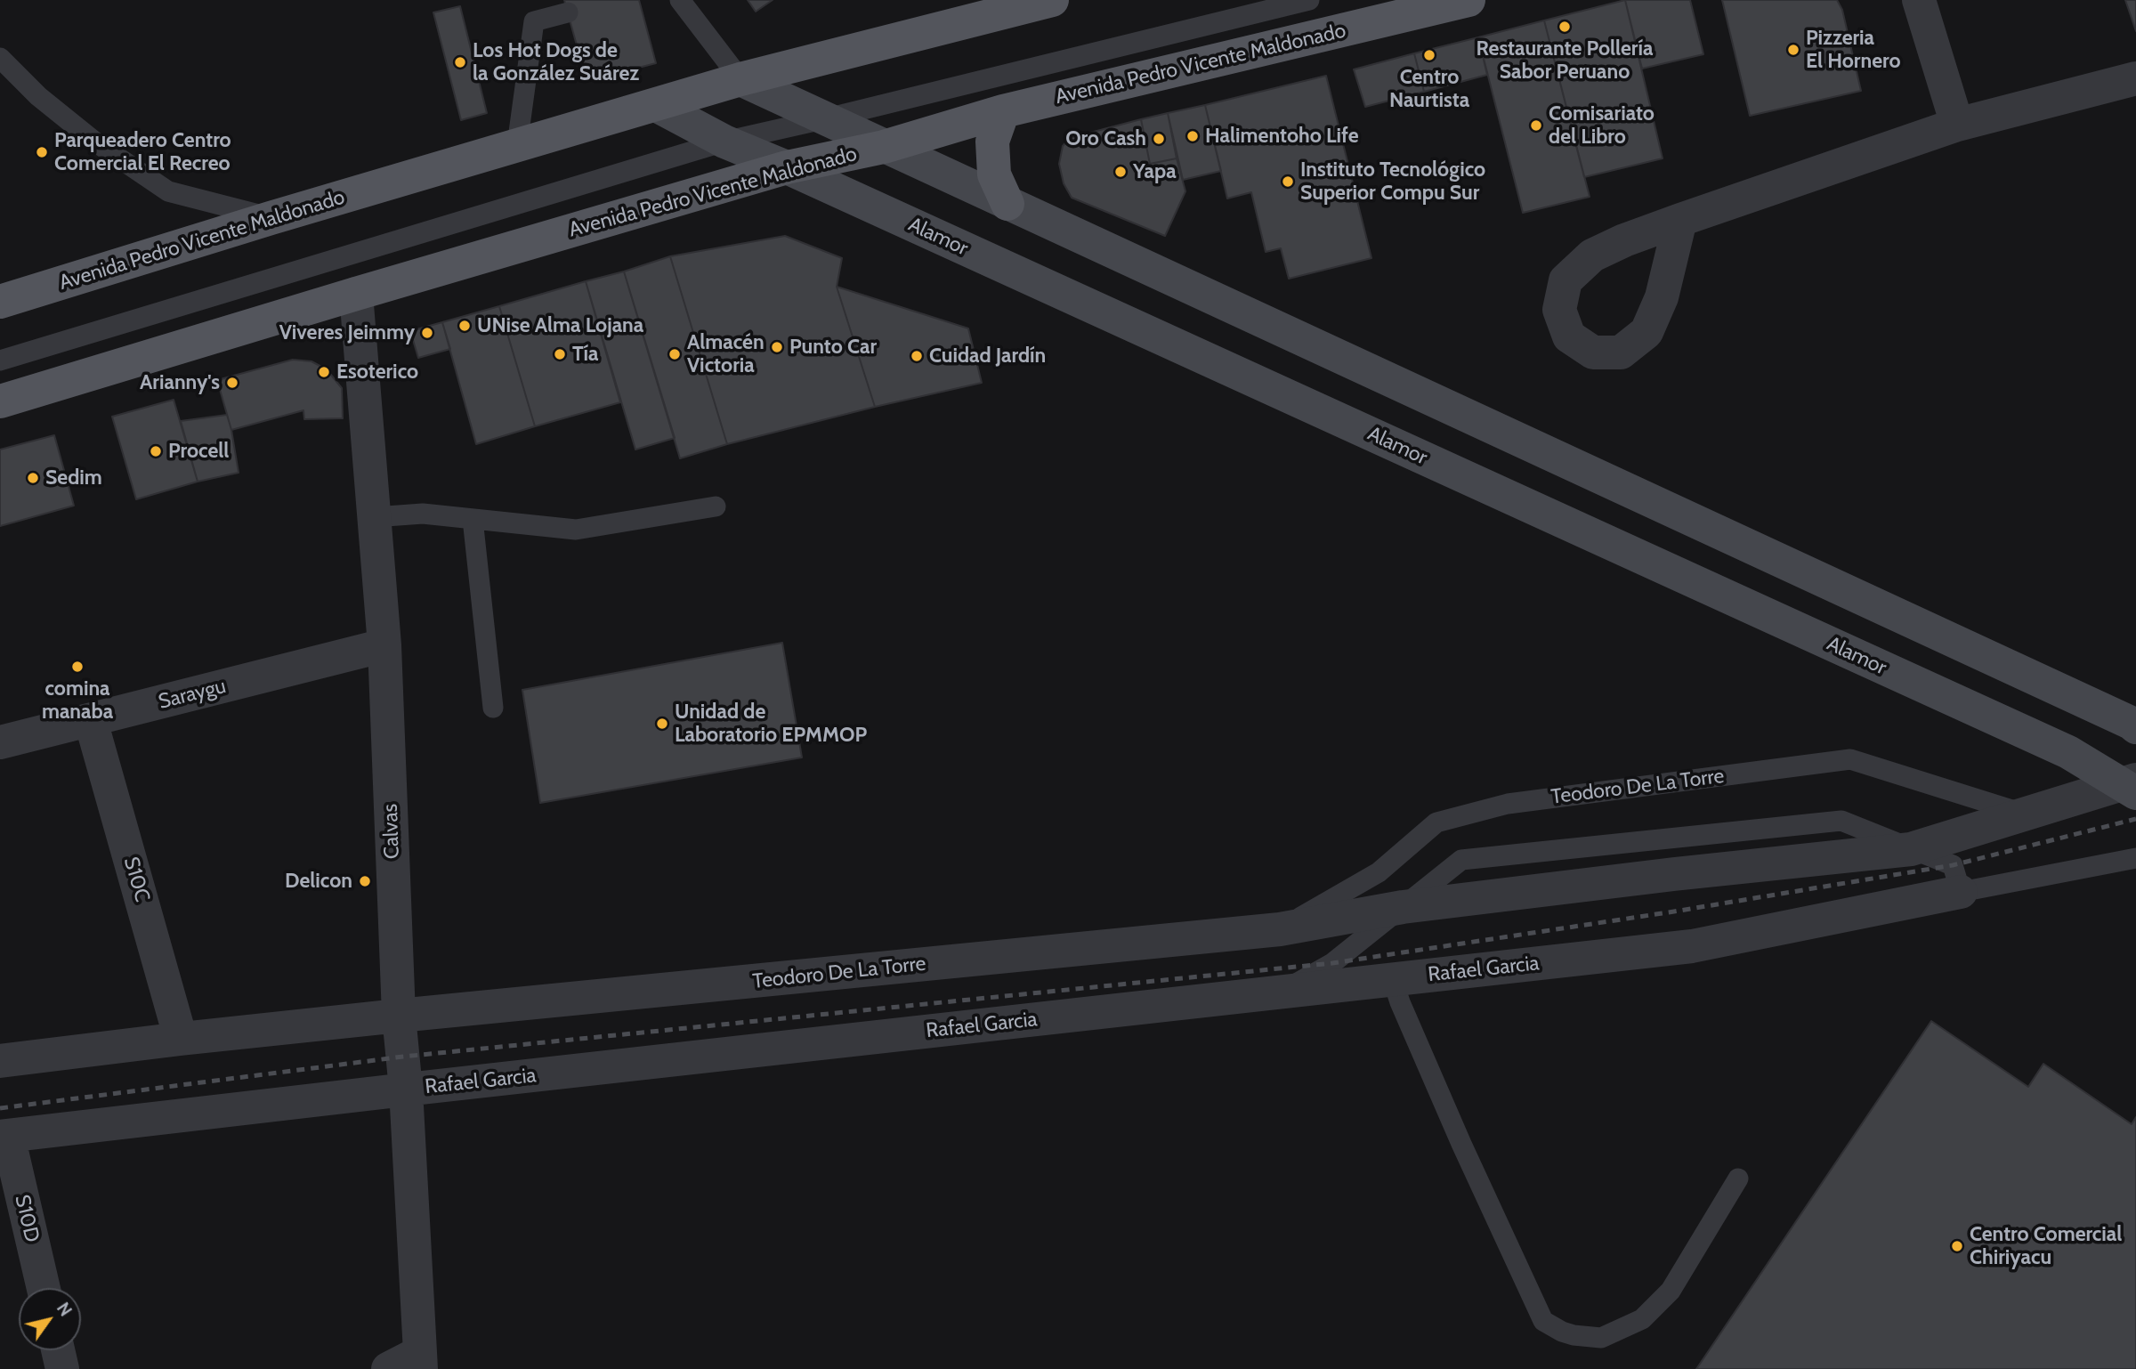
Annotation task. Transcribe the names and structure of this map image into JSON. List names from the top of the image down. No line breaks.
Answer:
{"streets":{"main road":["Avenida Pedro Vicente Maldonado"],"street":["Alamor","Saraygu","Teodoro De La Torre","Calvas","S10C","Rafael Garcia","S10D"]},"crossings":[["Avenida Pedro Vicente Maldonado","Alamor"],["Avenida Pedro Vicente Maldonado","Calvas"],["Alamor","Teodoro De La Torre"],["Saraygu","Calvas"],["Saraygu","S10C"],["Teodoro De La Torre","Calvas"],["Calvas","Rafael Garcia"],["Rafael Garcia","S10D"]],"places":["Restaurante Pollería Sabor Peruano","Pizzeria El Hornero","Centro Naurtista","Los Hot Dogs de la González Suárez","Comisariato del Libro","Halimentoho Life","Oro Cash","Parqueadero Centro Comercial El Recreo","Yapa","Instituto Tecnológico Superior Compu Sur","UNise Alma Lojana","Viveres Jeimmy","Punto Car","Tía","Almacén Victoria","Cuidad Jardín","Esoterico","Arianny's","Procell","Sedim","comina manaba","Unidad de Laboratorio EPMMOP","Delicon","Centro Comercial Chiriyacu"],"north":"top right"}
